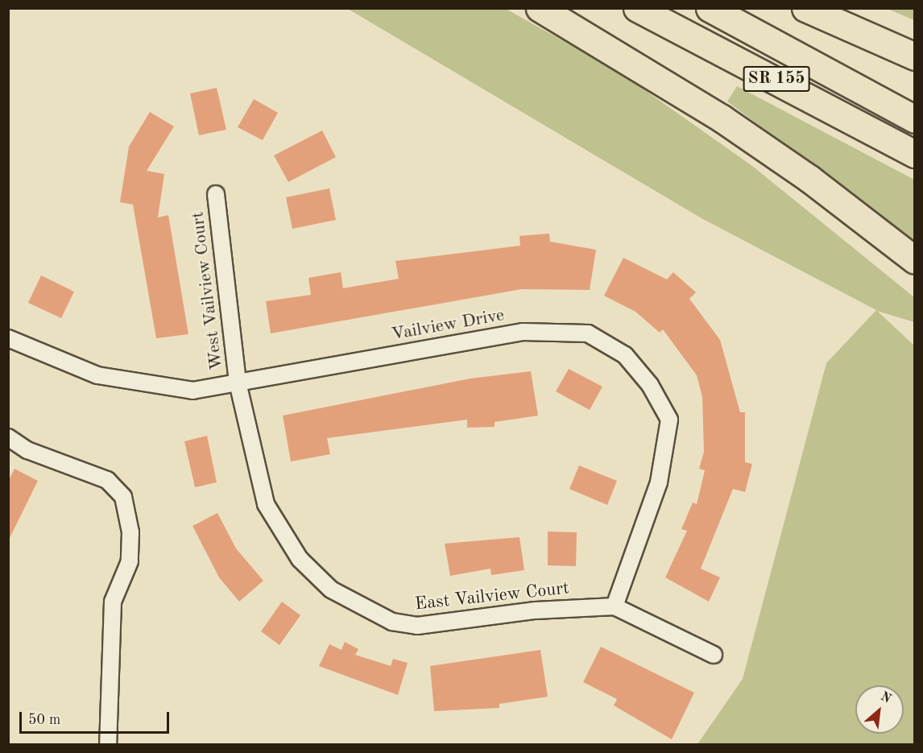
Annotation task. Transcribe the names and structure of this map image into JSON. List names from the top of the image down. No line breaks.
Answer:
{"streets":{"highway":["SR 155"],"street":["West Vailview Court","Vailview Drive","East Vailview Court"]},"crossings":[["West Vailview Court","Vailview Drive"],["West Vailview Court","East Vailview Court"],["Vailview Drive","East Vailview Court"]],"scale_bar":"50 m","north":"top right"}
